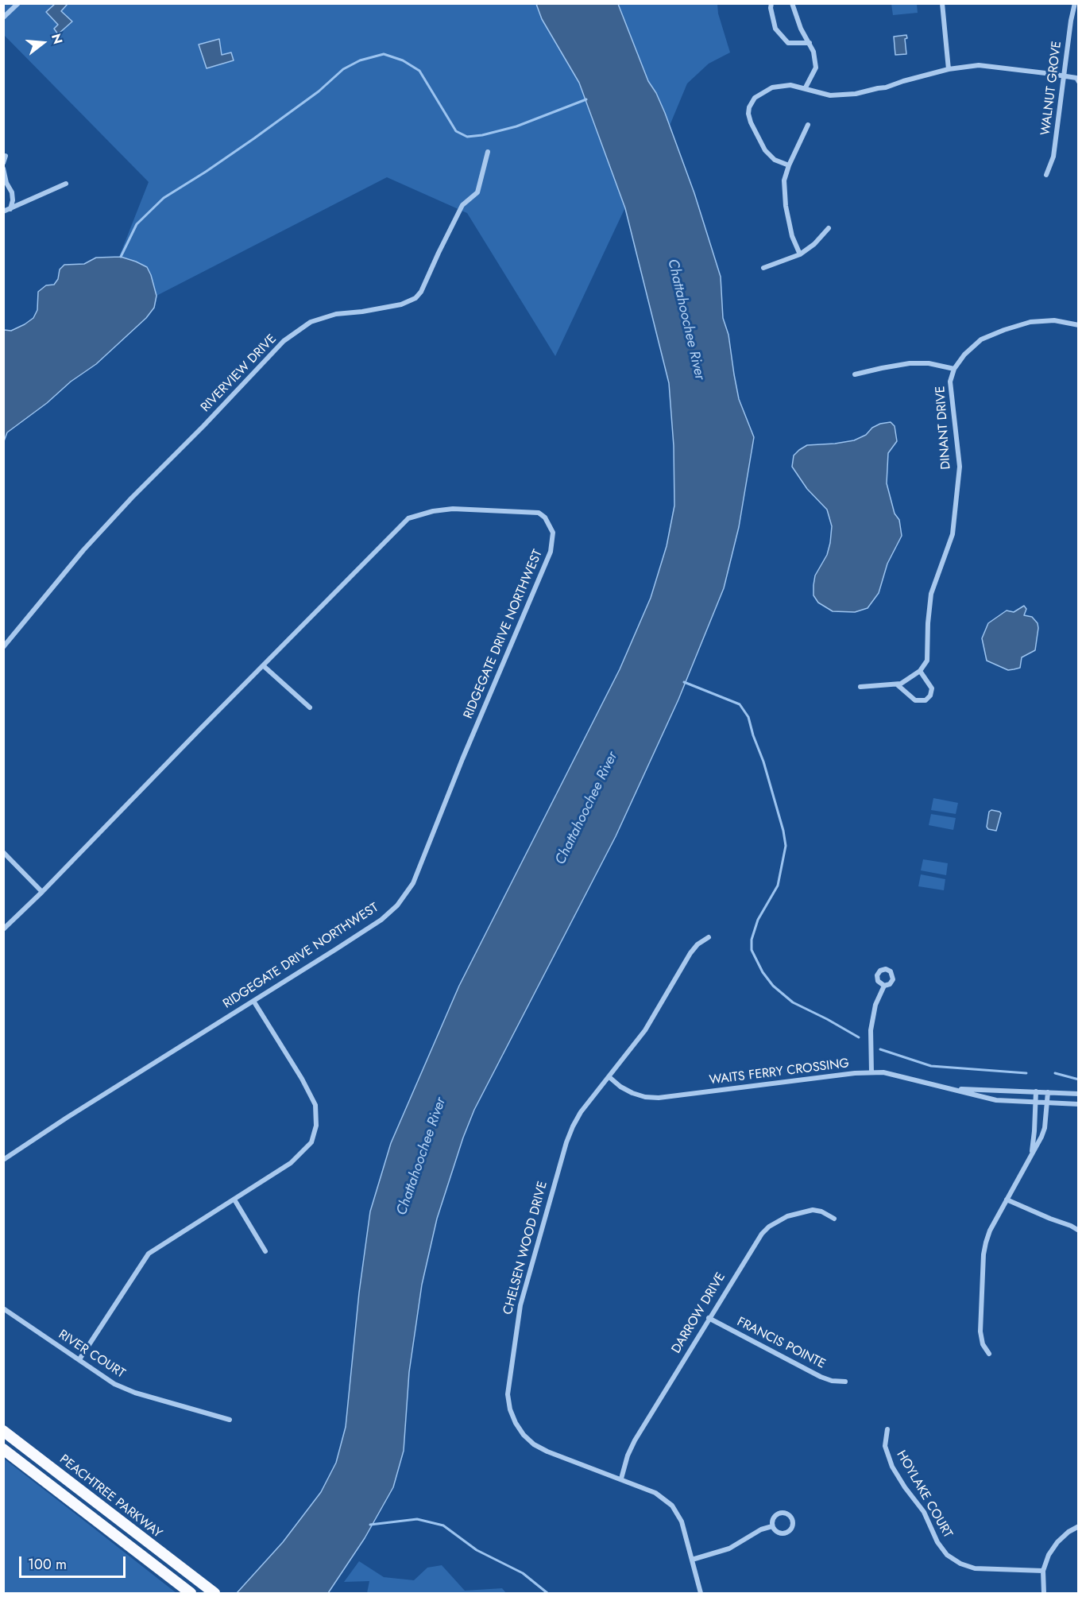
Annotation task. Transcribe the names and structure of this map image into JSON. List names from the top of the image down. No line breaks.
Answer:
{"streets":{"highway":["PEACHTREE PARKWAY"],"street":["WALNUT GROVE","RIVERVIEW DRIVE","DINANT DRIVE","RIDGEGATE DRIVE NORTHWEST","WAITS FERRY CROSSING","CHELSEN WOOD DRIVE","DARROW DRIVE","FRANCIS POINTE","RIVER COURT","HOYLAKE COURT"]},"crossings":[["WAITS FERRY CROSSING","CHELSEN WOOD DRIVE"],["CHELSEN WOOD DRIVE","DARROW DRIVE"],["DARROW DRIVE","FRANCIS POINTE"]],"water":["Chattahoochee River"],"scale_bar":"100 m","north":"right"}
